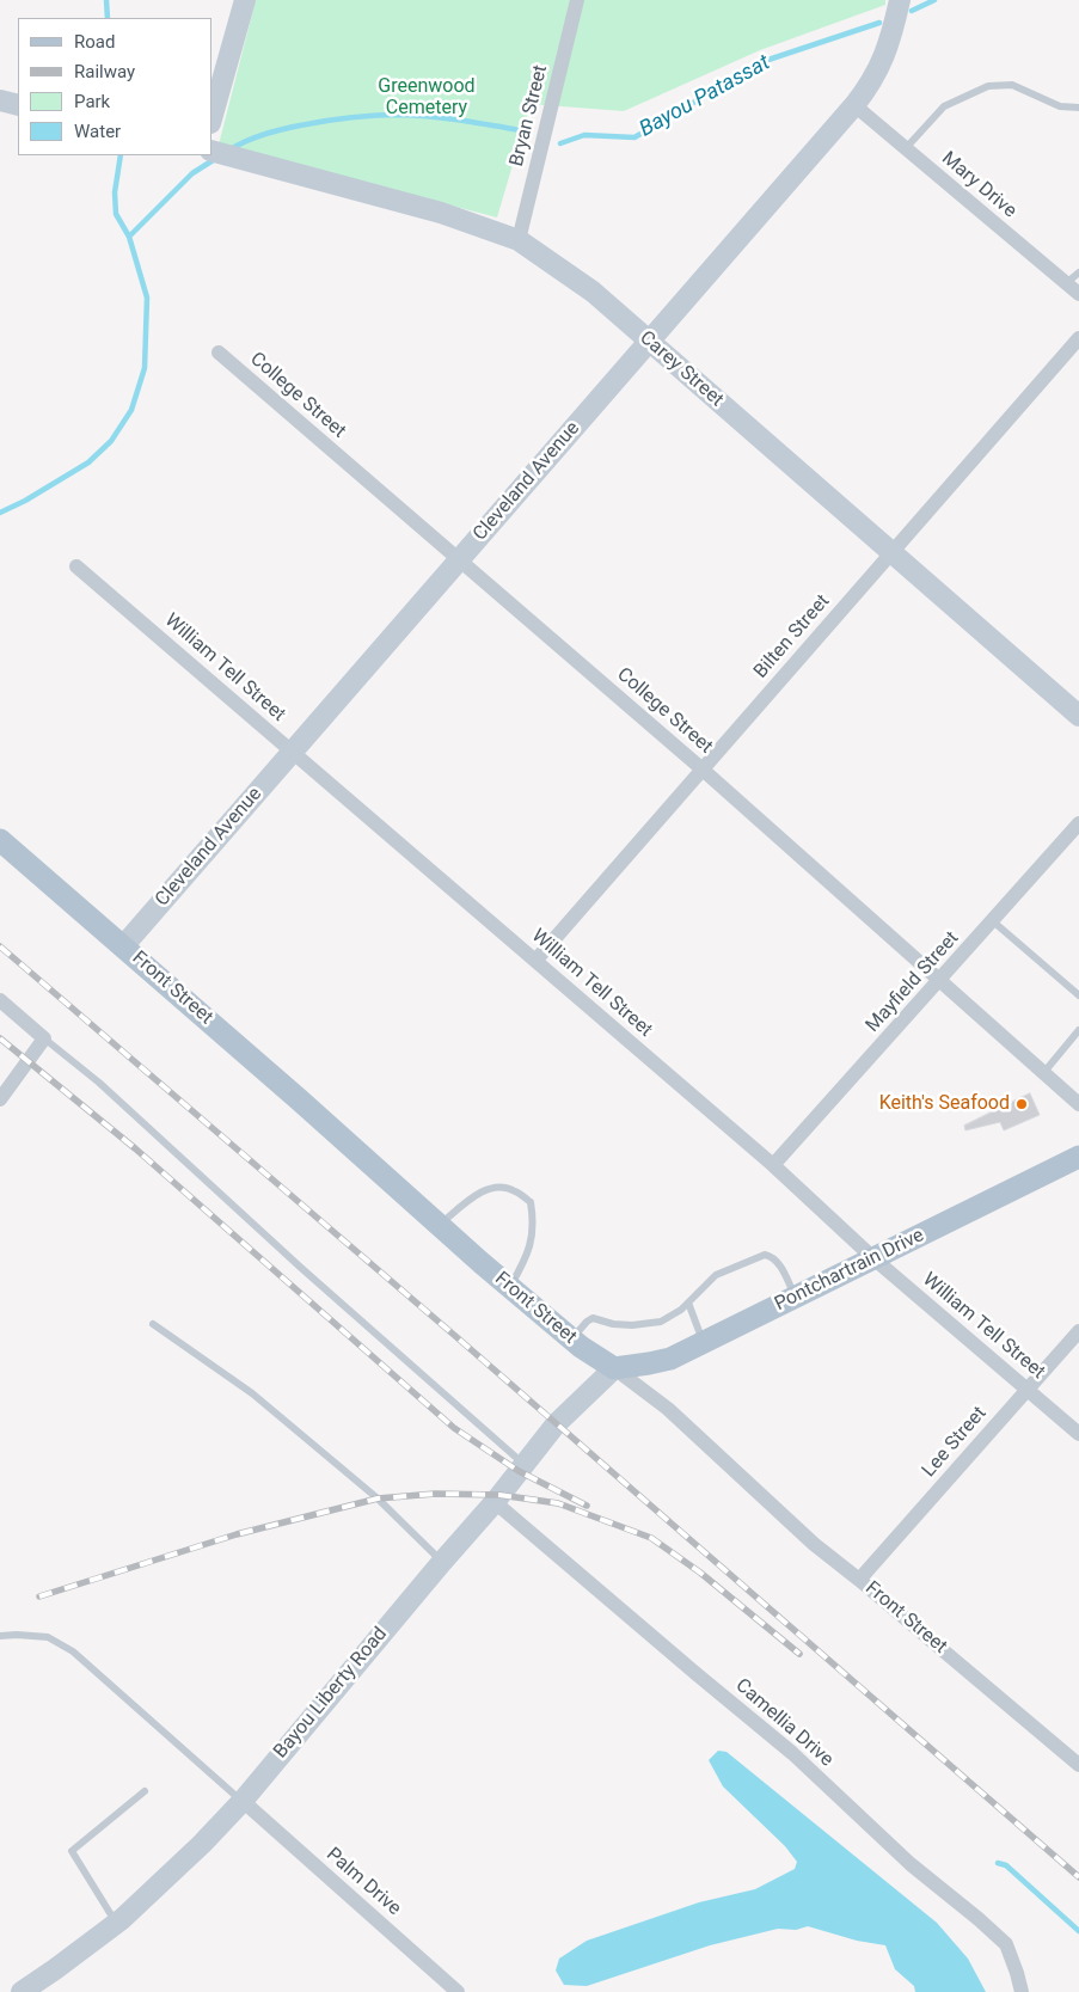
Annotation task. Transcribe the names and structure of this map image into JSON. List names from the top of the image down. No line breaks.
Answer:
{"streets":{"main road":["Front Street","Pontchartrain Drive"],"street":["Bryan Street","Mary Drive","Carey Street","College Street","Cleveland Avenue","Bilten Street","William Tell Street","Mayfield Street","Lee Street","Bayou Liberty Road","Camellia Drive","Palm Drive"]},"crossings":[["Bryan Street","Carey Street"],["Mary Drive","Cleveland Avenue"],["Carey Street","Cleveland Avenue"],["Carey Street","Bilten Street"],["College Street","Cleveland Avenue"],["College Street","Bilten Street"],["College Street","Mayfield Street"],["Cleveland Avenue","William Tell Street"],["Cleveland Avenue","Front Street"],["Bilten Street","William Tell Street"],["William Tell Street","Mayfield Street"],["William Tell Street","Pontchartrain Drive"],["William Tell Street","Lee Street"],["Front Street","Pontchartrain Drive"],["Front Street","Lee Street"],["Front Street","Bayou Liberty Road"],["Pontchartrain Drive","Bayou Liberty Road"],["Bayou Liberty Road","Camellia Drive"],["Bayou Liberty Road","Palm Drive"]],"water":["Bayou Patassat"],"parks":["Greenwood Cemetery"],"places":["Keith's Seafood"],"legend":["Road","Railway","Park","Water"]}
